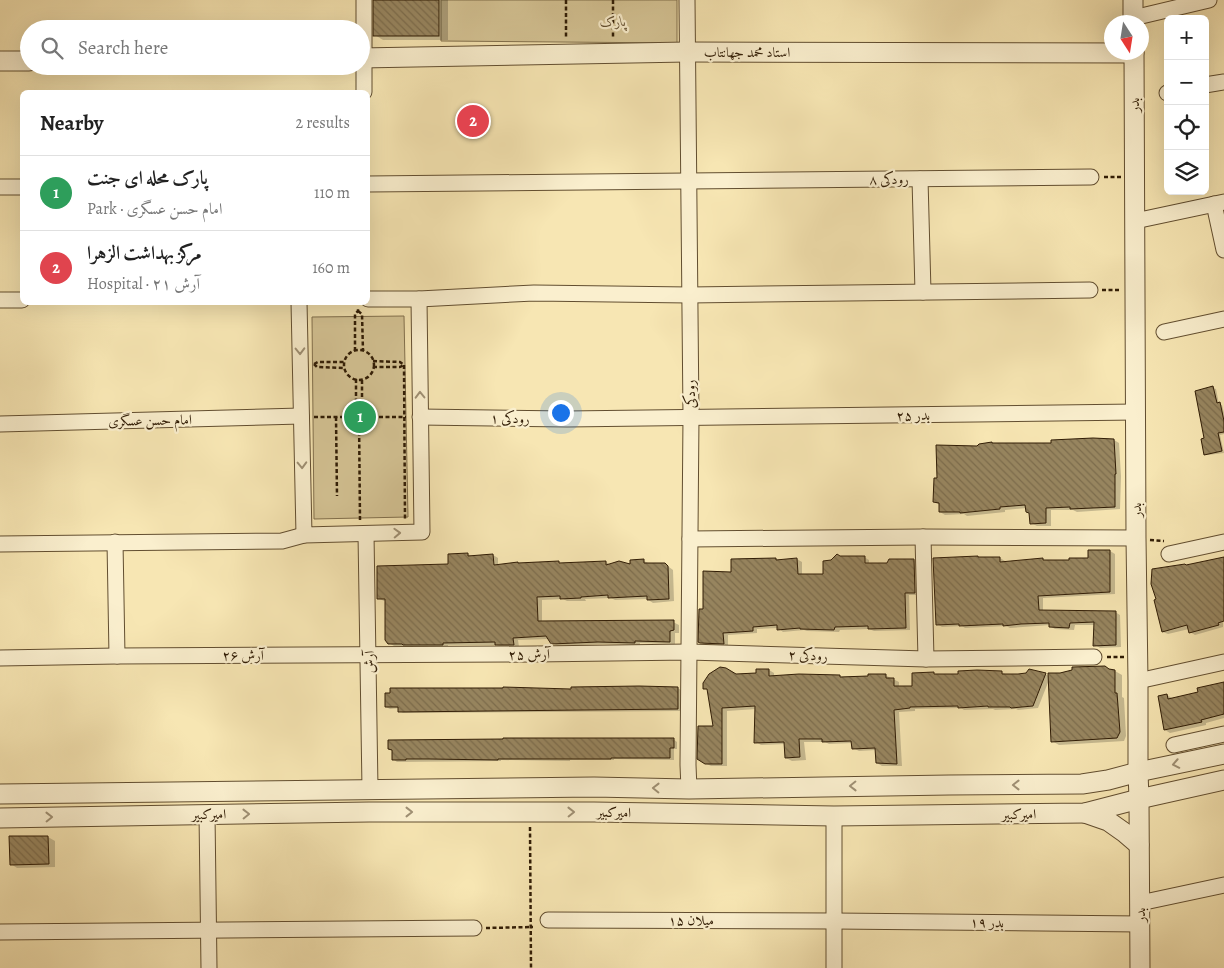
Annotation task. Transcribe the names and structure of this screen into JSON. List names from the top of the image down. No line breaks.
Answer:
{"streets":{"street":["استاد محمد جهانتاب","بدر","رودکی ۸","رودکی","بدر ۲۵","رودکی ۱","امام حسن عسگری","آرش ۲۵","آرش ۲۶","رودکی ۲","آرش","امیرکبیر","میلان ۱۵","بدر ۱۹"]},"crossings":[["استاد محمد جهانتاب","رودکی"],["بدر","بدر ۲۵"],["بدر","امیرکبیر"],["بدر","بدر ۱۹"],["رودکی ۸","رودکی"],["رودکی","بدر ۲۵"],["رودکی","رودکی ۱"],["رودکی","آرش ۲۵"],["رودکی","رودکی ۲"],["رودکی","امیرکبیر"],["بدر ۲۵","رودکی ۱"],["آرش ۲۵","آرش ۲۶"],["آرش ۲۵","رودکی ۲"],["آرش ۲۵","آرش"],["آرش ۲۶","آرش"],["آرش","امیرکبیر"],["میلان ۱۵","بدر ۱۹"]],"parks":["پارک"],"north":"bottom","page":{"map_buttons":["+","−"],"search":"Search here","heading":["Nearby","2 results"],"pins":["2","1"],"list":[{"mark":"1","name":"پارک محله ای جنت","note":"Park · امام حسن عسگری","value":"110 m"},{"mark":"2","name":"مرکز بهداشت الزهرا","note":"Hospital · آرش ۲۱","value":"160 m"}]}}
